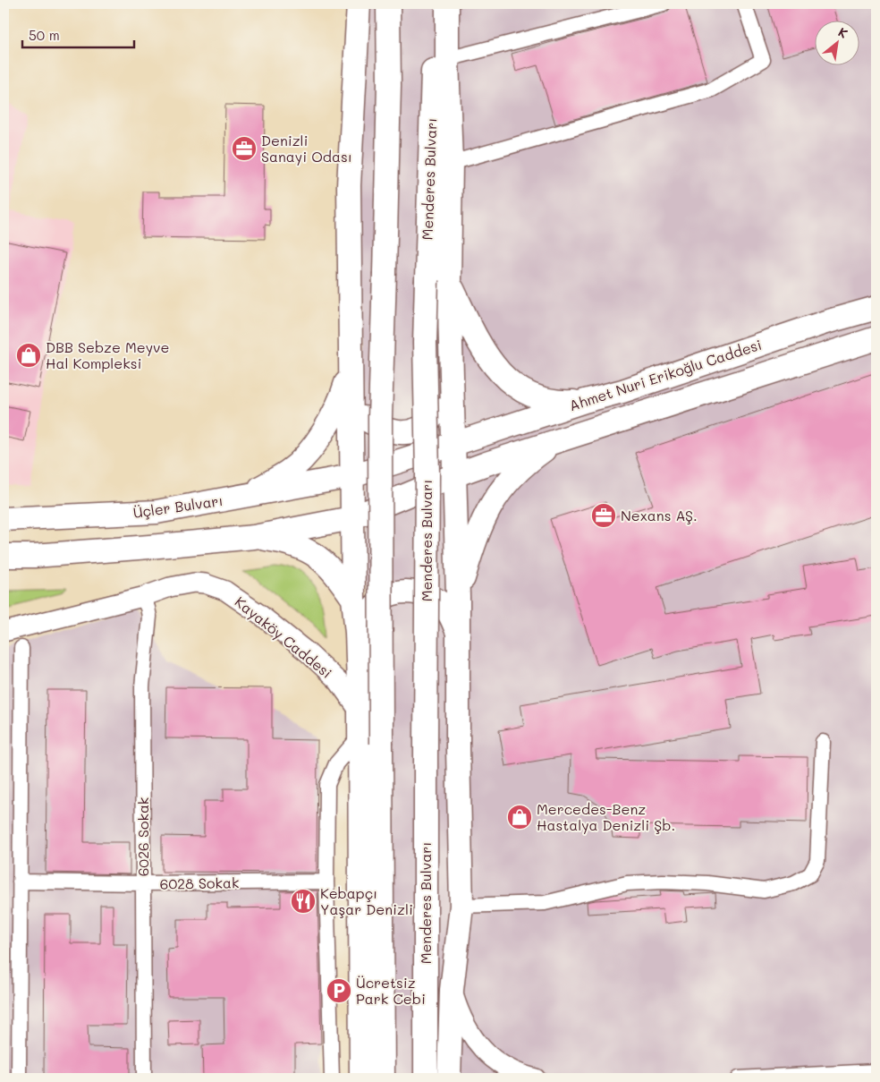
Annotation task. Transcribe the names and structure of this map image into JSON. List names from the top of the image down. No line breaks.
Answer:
{"streets":{"main road":["Menderes Bulvarı","Ahmet Nuri Erikoğlu Caddesi","Üçler Bulvarı"],"street":["Kayaköy Caddesi","6026 Sokak","6028 Sokak"]},"crossings":[["Ahmet Nuri Erikoğlu Caddesi","Üçler Bulvarı"],["Kayaköy Caddesi","6026 Sokak"],["6026 Sokak","6028 Sokak"]],"places":{"office":["Denizli Sanayi Odası","Nexans AŞ."],"shop":["DBB Sebze Meyve Hal Kompleksi","Mercedes-Benz Hastalya Denizli Şb."],"restaurant":["Kebapçı Yaşar Denizli"],"parking":["Ücretsiz Park Cebi"]},"scale_bar":"50 m","north":"top right"}
